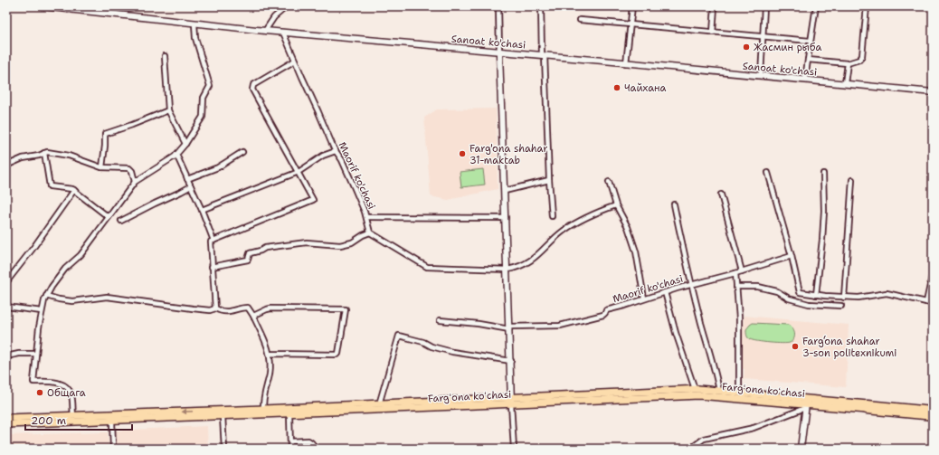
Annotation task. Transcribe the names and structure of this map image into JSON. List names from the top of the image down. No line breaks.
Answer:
{"streets":{"highway":["Fargʻona koʻchasi"],"main road":["Sanoat ko'chasi"],"street":["Maorif ko'chasi"]},"crossings":[["Sanoat ko'chasi","Maorif ko'chasi"]],"places":["Жасмин рыба","Чайхана","Farg'ona shahar 31-maktab","Farg‘ona shahar 3-son politexnikumi","Общага"],"scale_bar":"200 m"}
